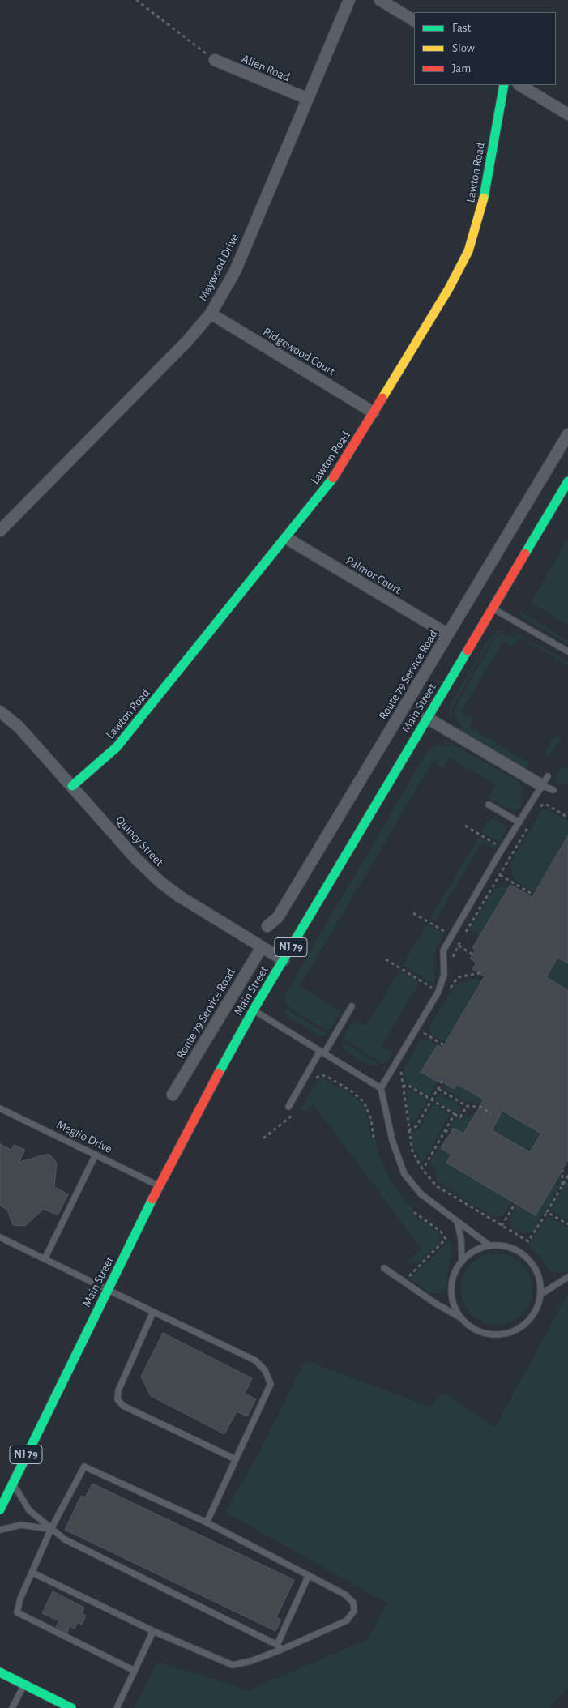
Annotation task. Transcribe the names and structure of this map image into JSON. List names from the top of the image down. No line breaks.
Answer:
{"streets":{"main road":["Lawton Road","Main Street","NJ 79"],"street":["Allen Road","Maywood Drive","Ridgewood Court","Palmor Court","Route 79 Service Road","Quincy Street"],"lane":["Meglio Drive"]},"crossings":[["Allen Road","Maywood Drive"],["Lawton Road","Ridgewood Court"],["Lawton Road","Palmor Court"],["Lawton Road","Quincy Street"],["Maywood Drive","Ridgewood Court"],["Palmor Court","Route 79 Service Road"],["Route 79 Service Road","Quincy Street"],["Main Street","Quincy Street"],["Main Street","Meglio Drive"]],"legend":["Fast","Slow","Jam"]}
